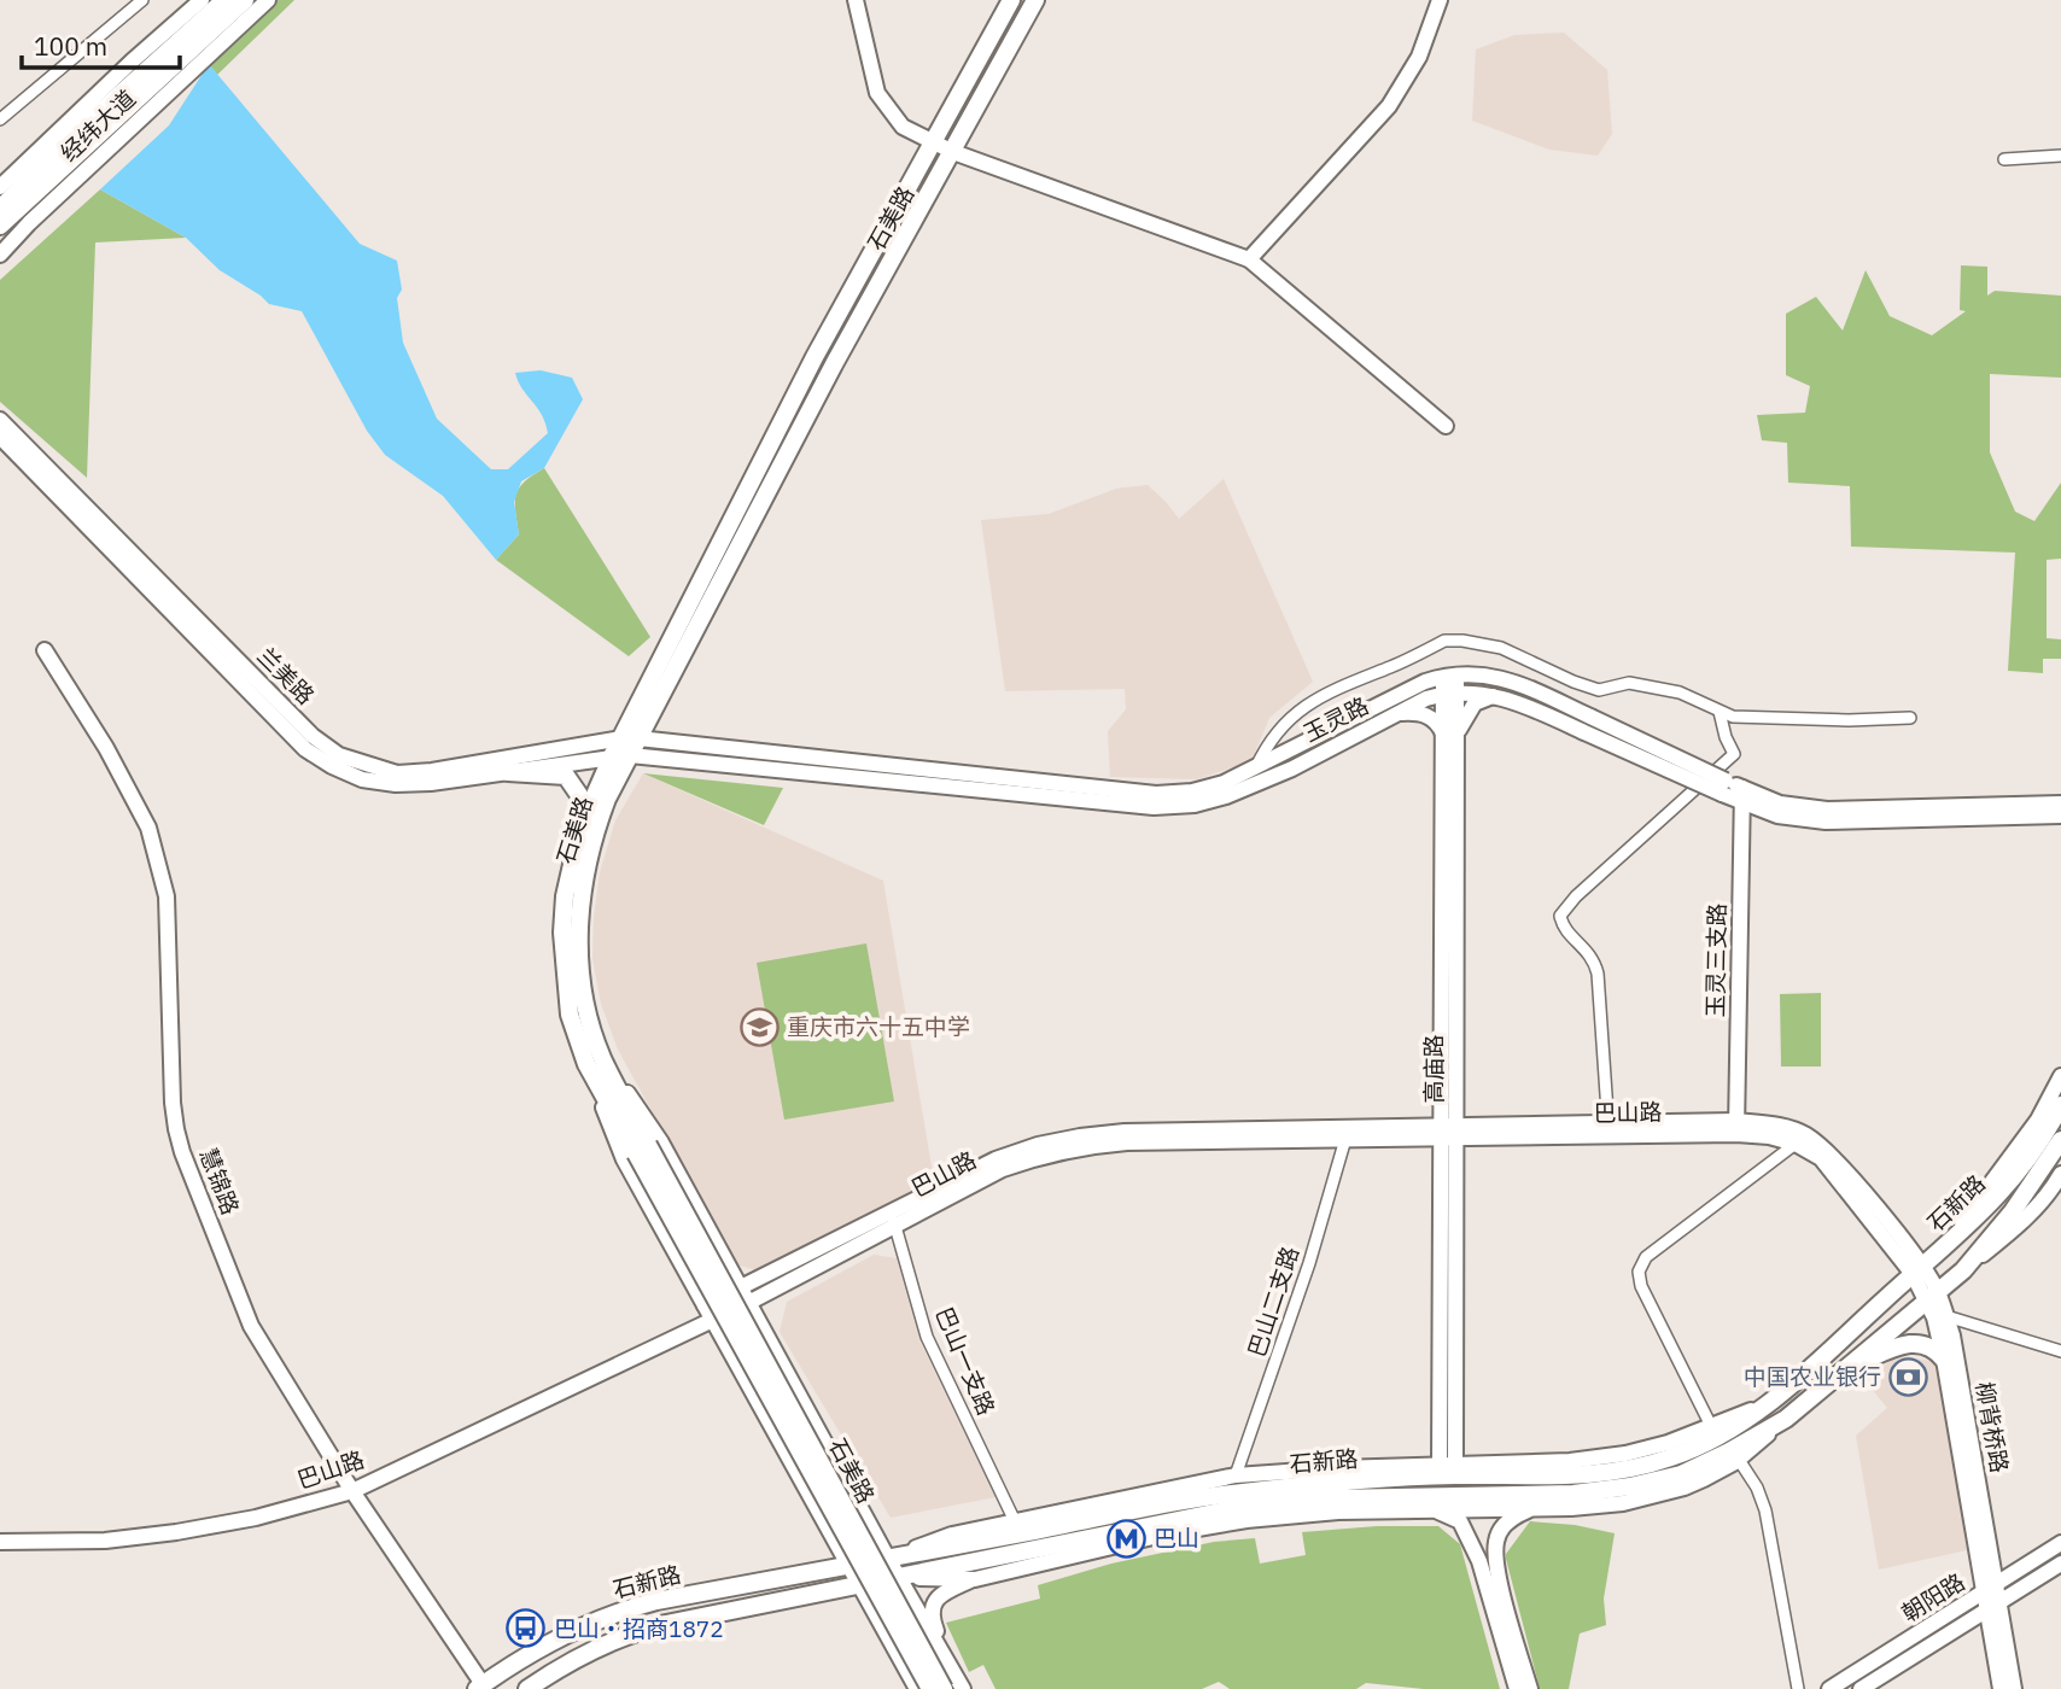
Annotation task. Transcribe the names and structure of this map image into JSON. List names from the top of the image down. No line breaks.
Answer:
{"streets":{"main road":["经纬大道","石美路","石新路"],"street":["兰美路","玉灵路","玉灵三支路","高庙路","巴山路","慧锦路","巴山二支路","巴山一支路","柳背桥路","朝阳路"]},"crossings":[["石美路","兰美路"],["石美路","玉灵路"],["兰美路","玉灵路"],["玉灵路","玉灵三支路"],["玉灵路","高庙路"],["玉灵三支路","巴山路"],["高庙路","巴山路"],["巴山路","慧锦路"],["巴山路","石新路"],["巴山路","巴山二支路"],["巴山路","巴山一支路"],["巴山路","柳背桥路"],["慧锦路","石新路"],["石新路","柳背桥路"],["柳背桥路","朝阳路"]],"places":{"school or university":["重庆市六十五中学"],"bank":["中国农业银行"],"metro station":["巴山"],"bus stop":["巴山‧招商1872"]},"scale_bar":"100 m"}
